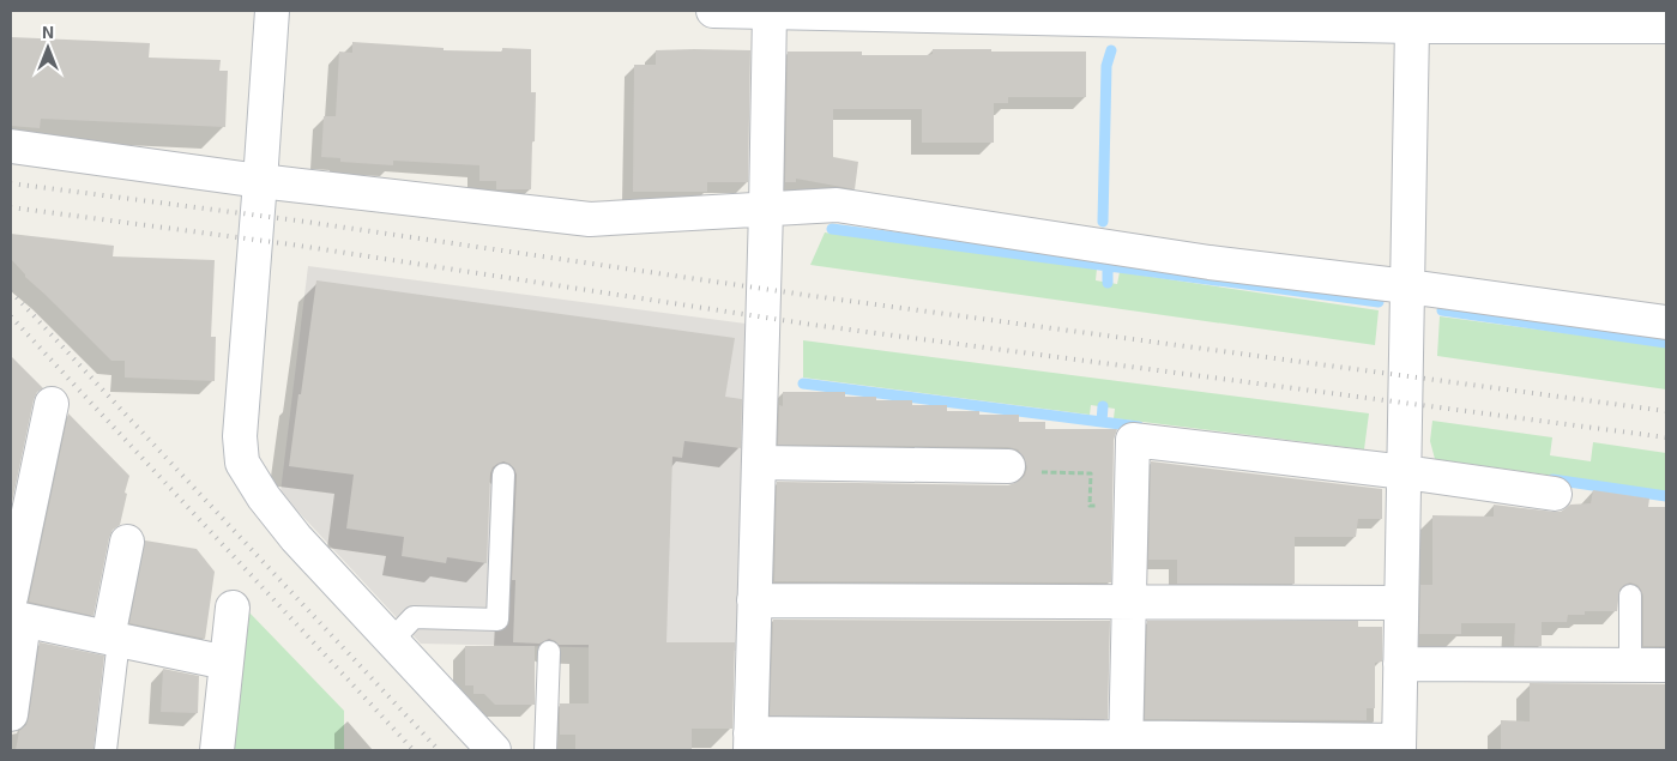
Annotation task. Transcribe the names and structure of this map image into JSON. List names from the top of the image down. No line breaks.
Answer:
{"north":"top"}
